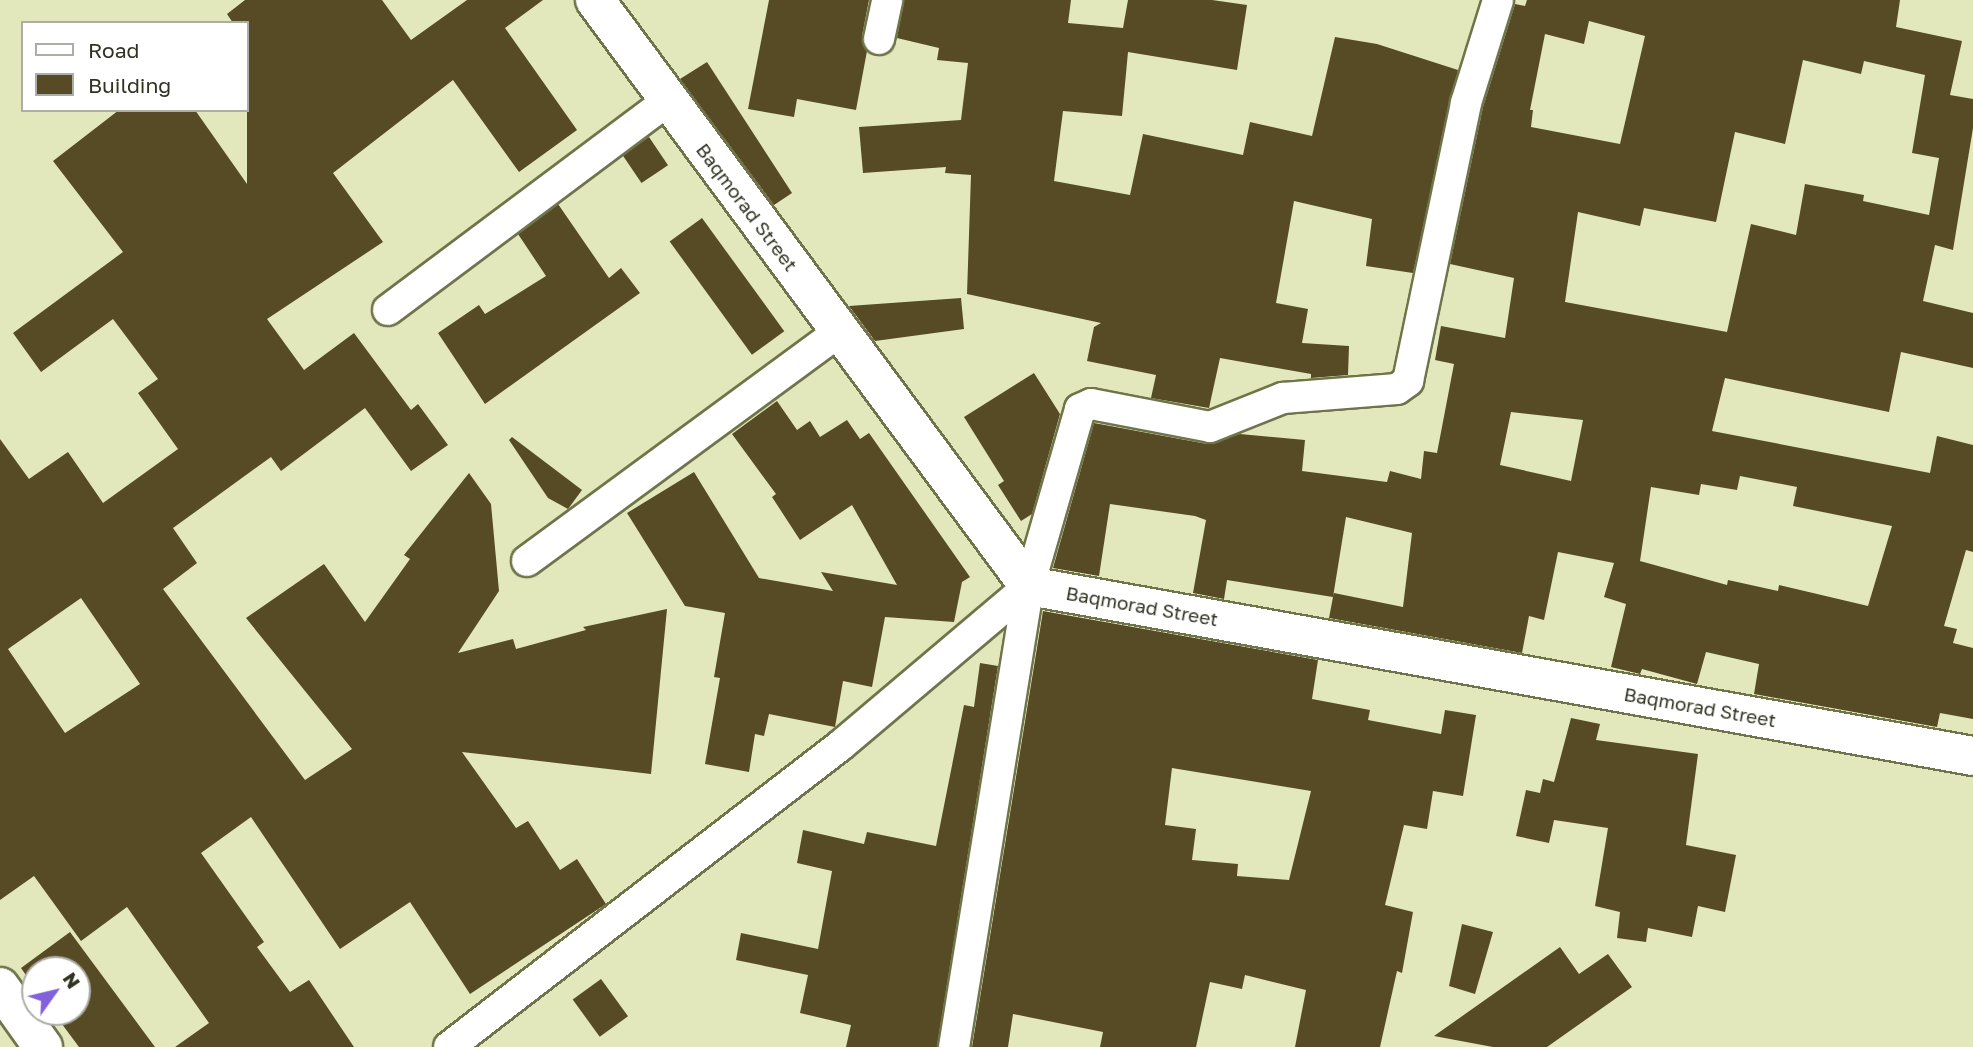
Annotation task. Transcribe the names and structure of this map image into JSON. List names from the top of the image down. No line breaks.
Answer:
{"streets":{"street":["Baqmorad Street"]},"legend":["Road","Building"],"north":"top right"}
